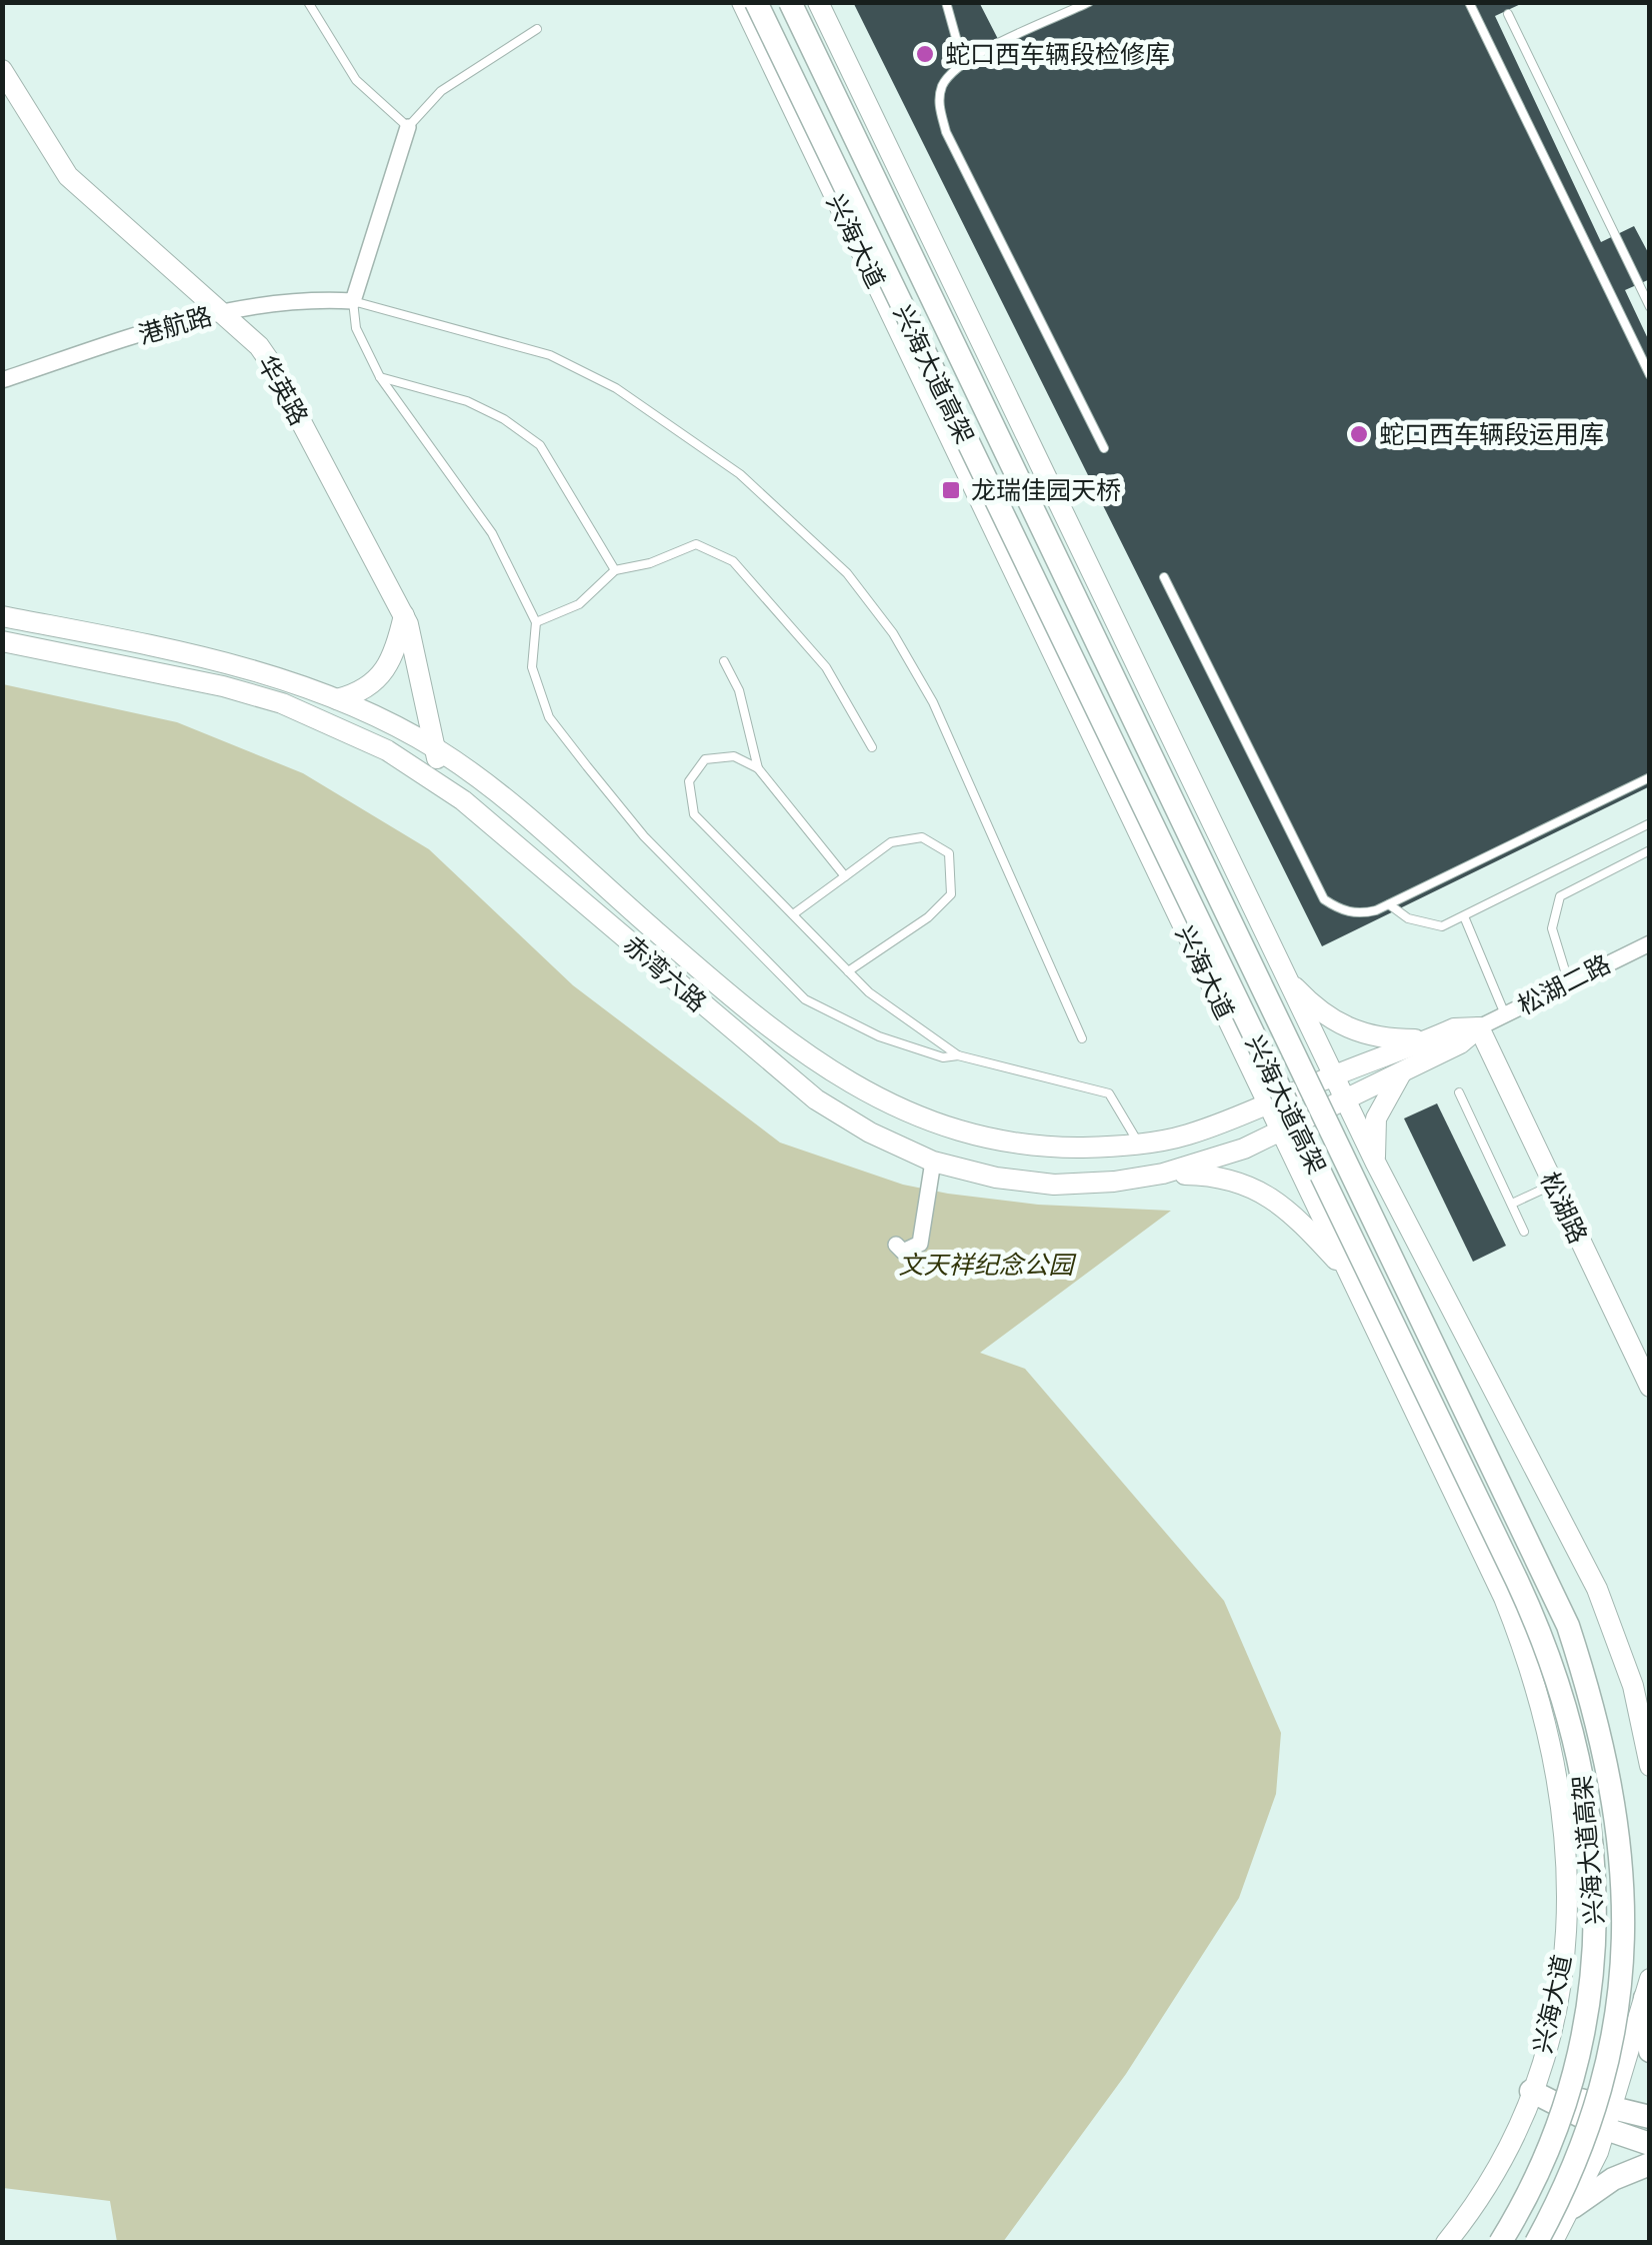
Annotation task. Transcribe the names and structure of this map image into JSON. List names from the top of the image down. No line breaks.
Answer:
{"streets":{"main road":["兴海大道高架"],"street":["兴海大道","港航路","华英路","赤湾六路","松湖二路","松湖路"]},"crossings":[["兴海大道","赤湾六路"],["港航路","华英路"],["华英路","赤湾六路"],["松湖二路","松湖路"]],"parks":["文天祥纪念公园"],"places":{"other":["蛇口西车辆段检修库","蛇口西车辆段运用库"],"transit":["龙瑞佳园天桥"]}}
